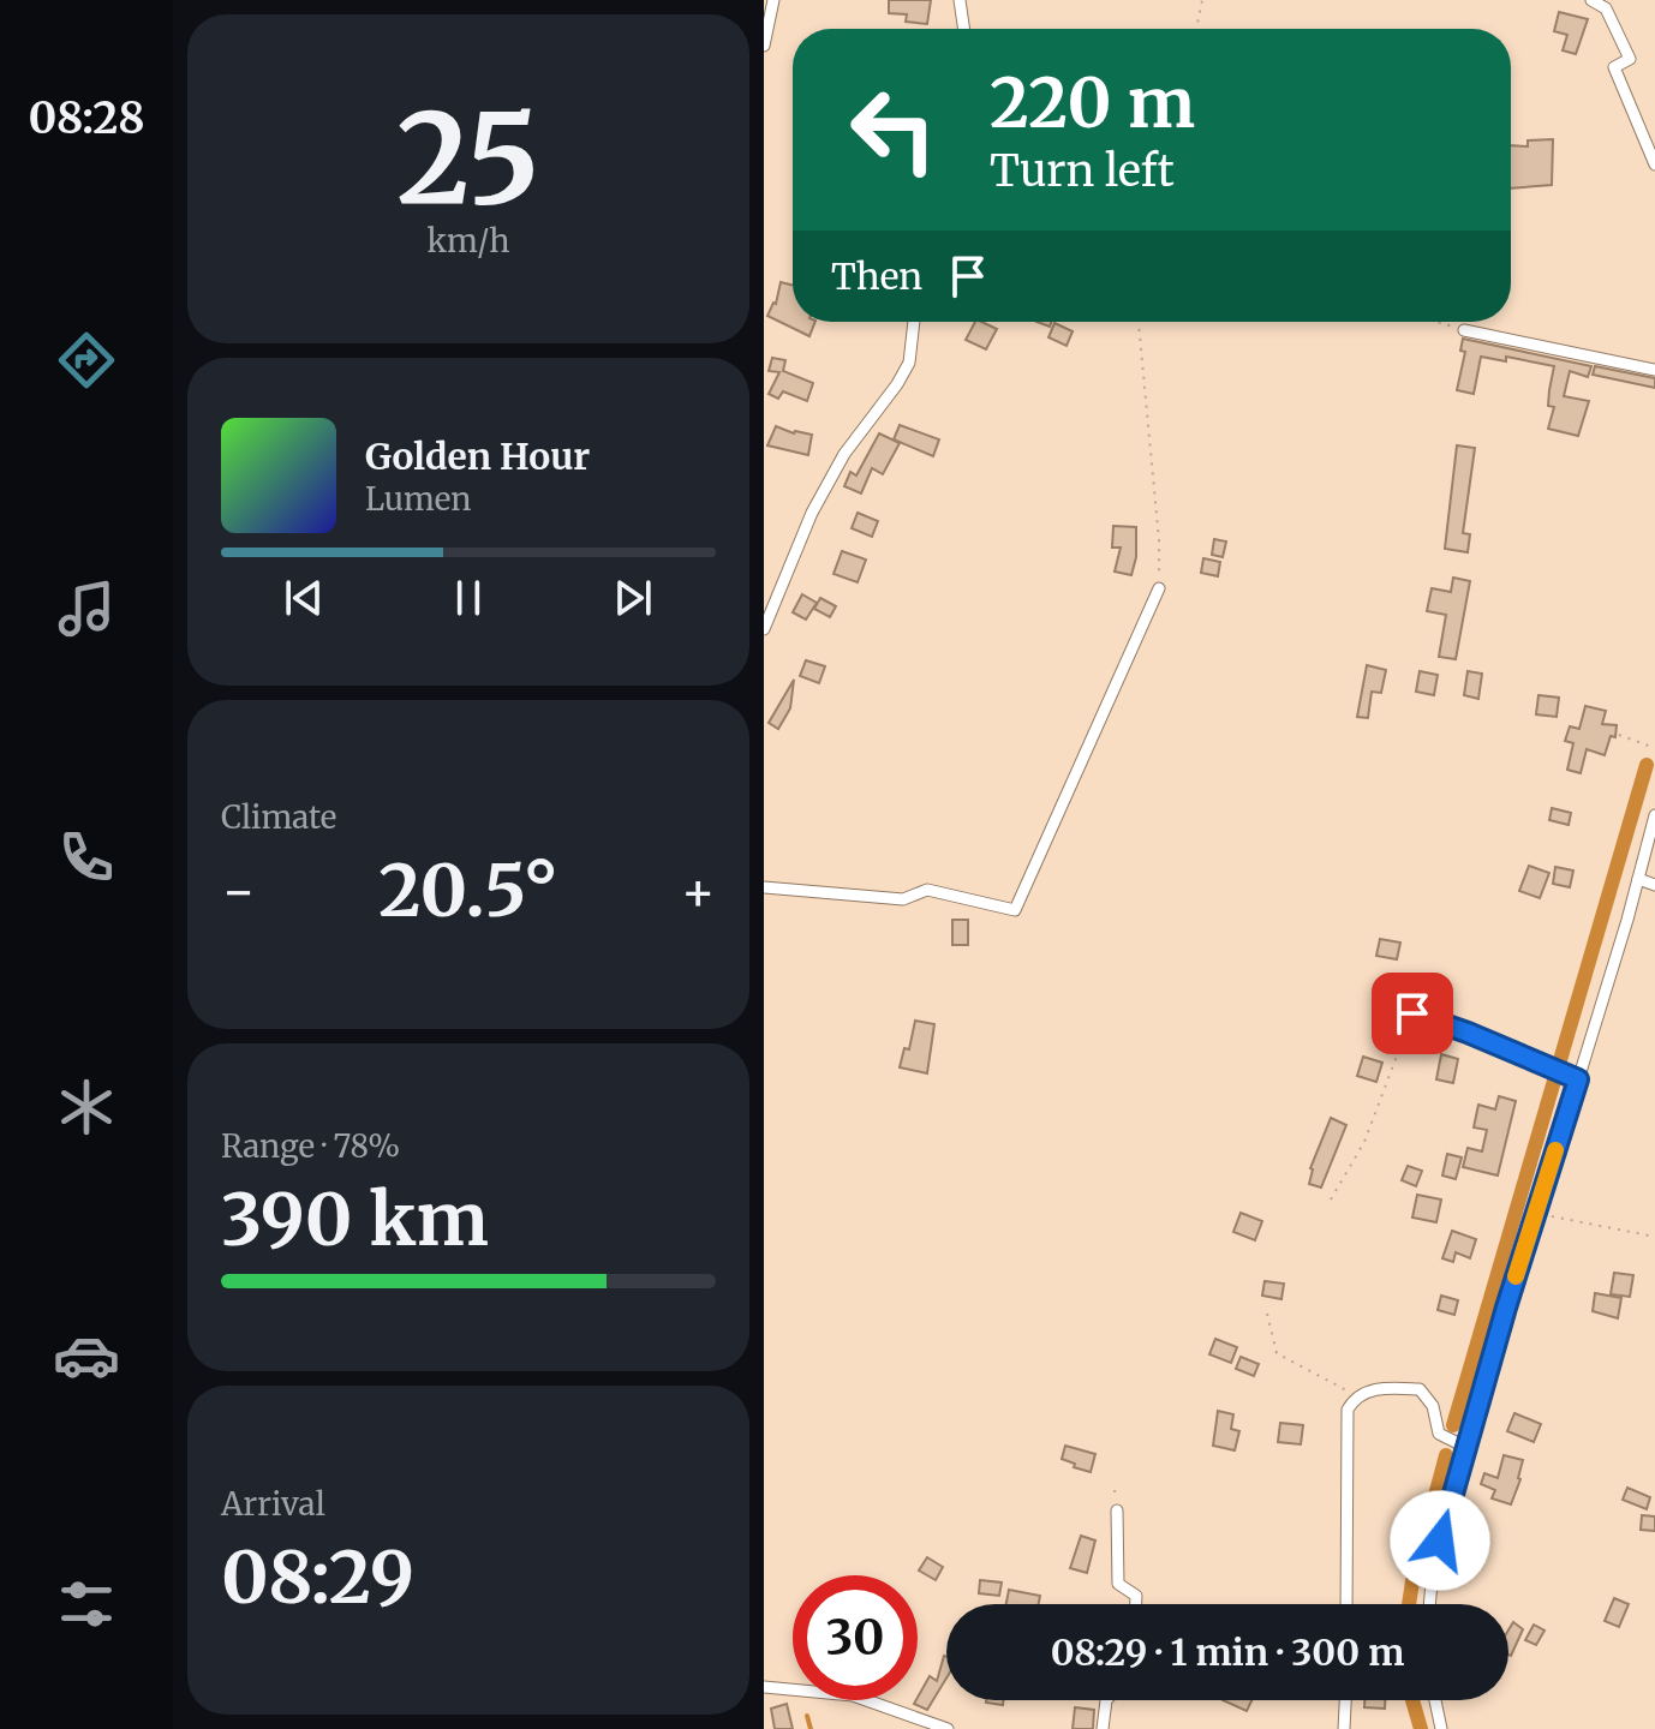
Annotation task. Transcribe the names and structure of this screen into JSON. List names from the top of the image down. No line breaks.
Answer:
{"page":{"tabs":"08:28","tile":[["25","km/h"],"Climate",["Range · 78%","390 km"],["Arrival","08:29"]],"turn":["220 m","Turn left"],"then":"Then","song":["Golden Hour","Lumen"],"heat":["−","20.5°","+"],"limit":"30","trip":"08:29 · 1 min · 300 m"}}
